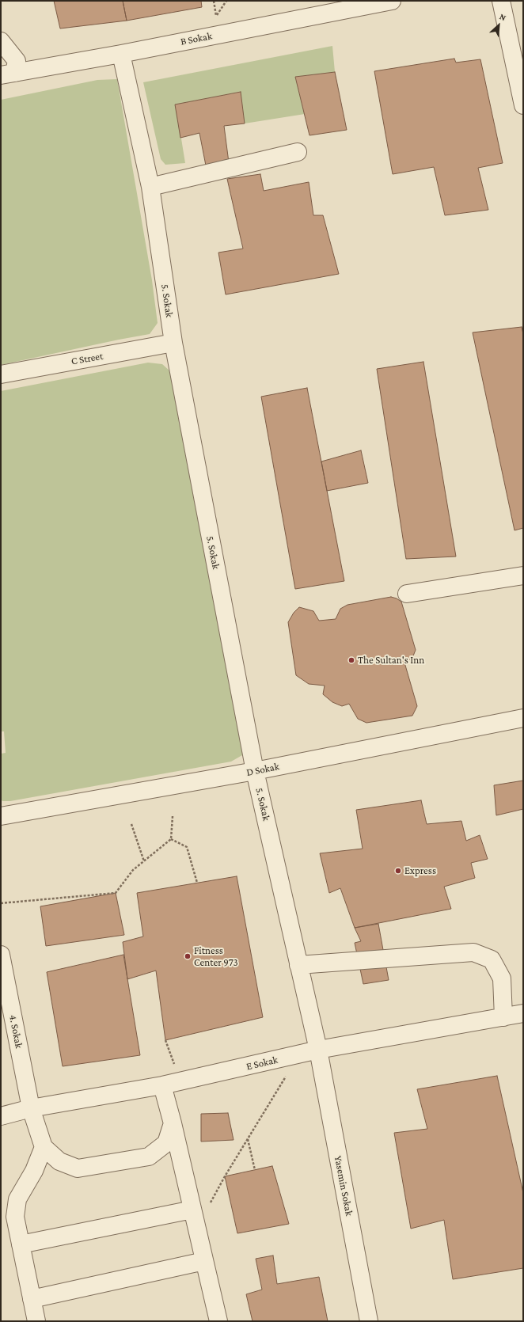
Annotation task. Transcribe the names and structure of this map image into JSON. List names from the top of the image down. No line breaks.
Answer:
{"streets":{"lane":["B Sokak","5. Sokak","C Street","D Sokak","4. Sokak","E Sokak","Yasemin Sokak"]},"crossings":[["B Sokak","5. Sokak"],["5. Sokak","C Street"],["5. Sokak","D Sokak"],["5. Sokak","E Sokak"],["5. Sokak","Yasemin Sokak"],["4. Sokak","E Sokak"],["E Sokak","Yasemin Sokak"]],"places":["The Sultan's Inn","Express","Fitness Center 973"],"north":"top right"}
